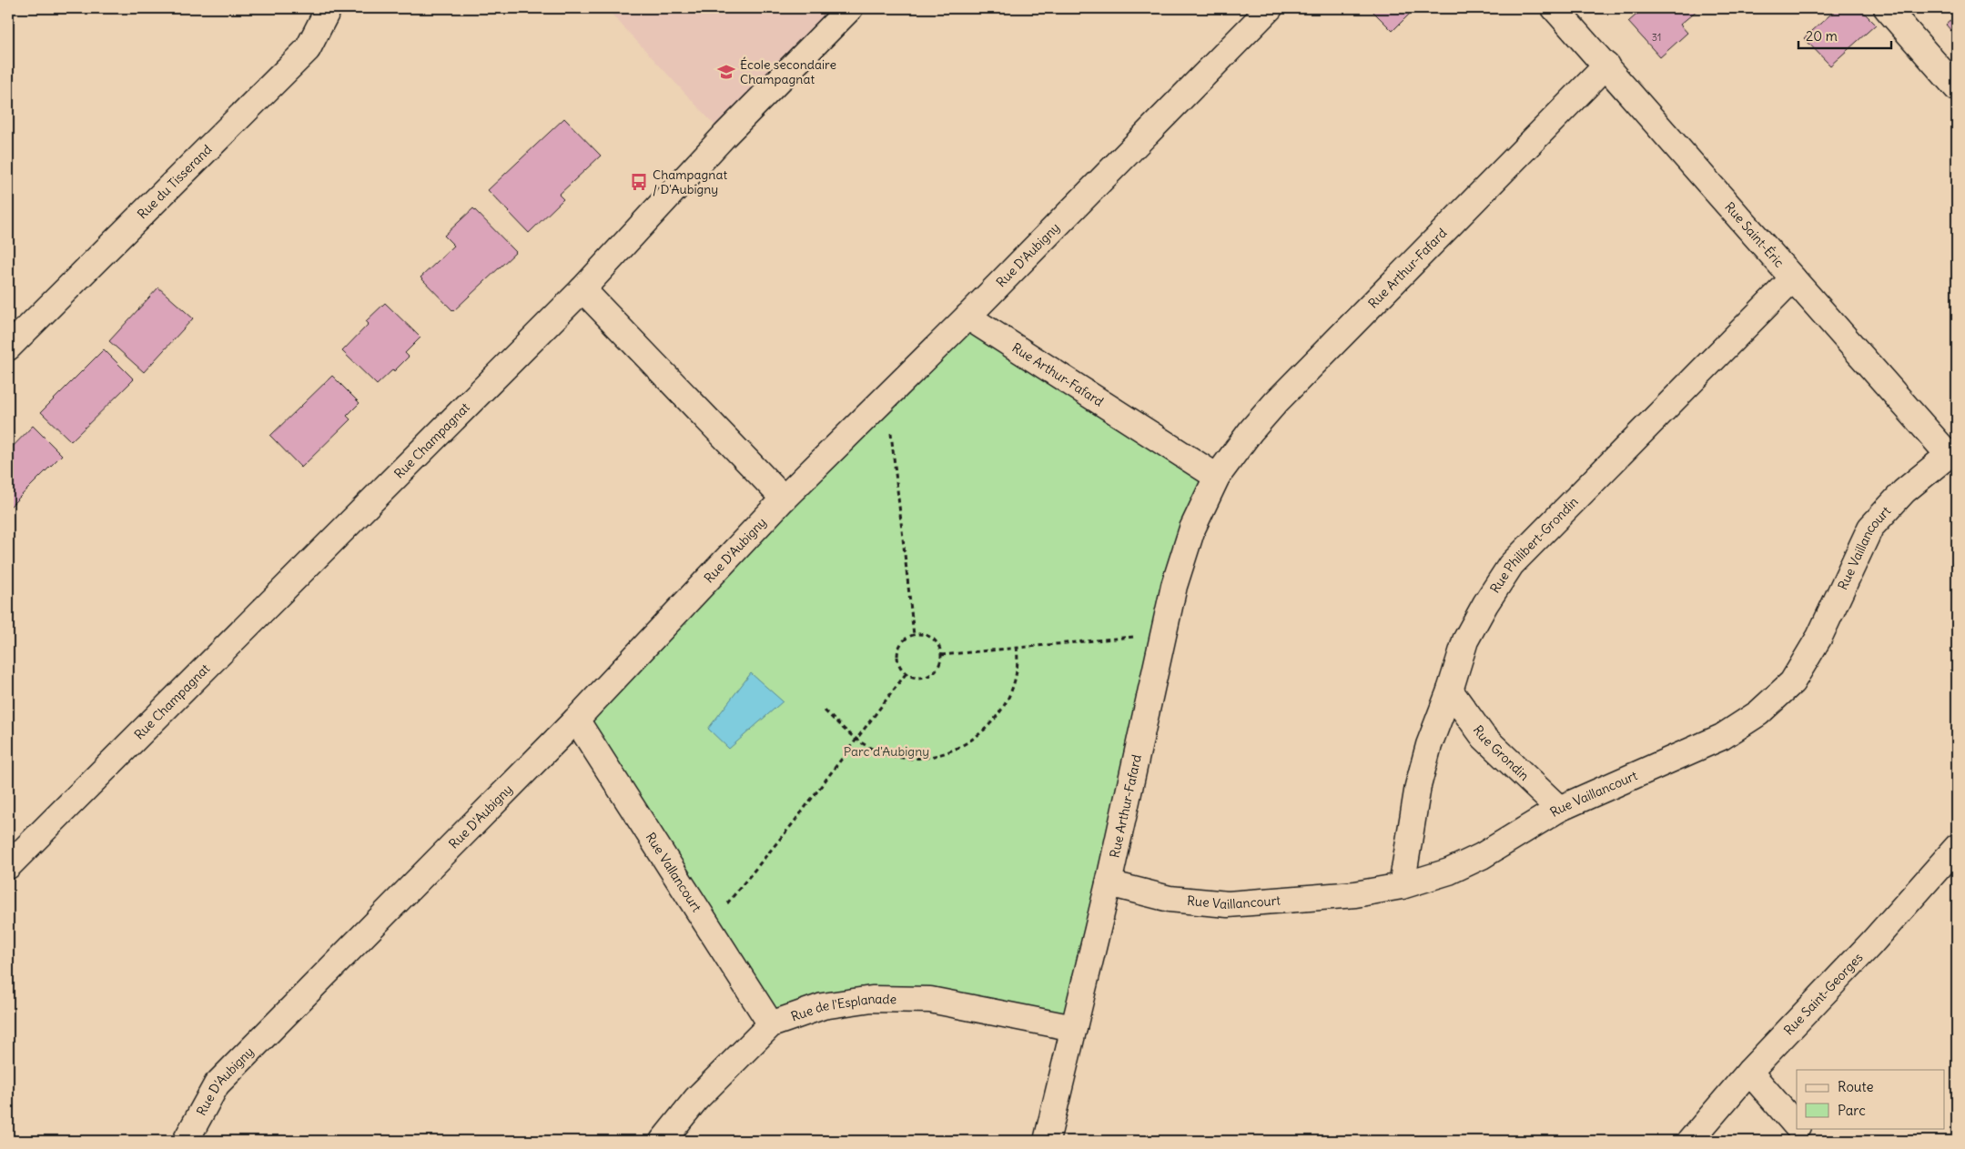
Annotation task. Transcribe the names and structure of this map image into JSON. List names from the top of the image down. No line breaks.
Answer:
{"streets":{"street":["Rue du Tisserand","Rue Saint-Éric","Rue D'Aubigny","Rue Arthur-Fafard","Rue Champagnat","Rue Philibert-Grondin","Rue Vaillancourt","Rue Grondin","Rue Vallancourt","Rue Saint-Georges","Rue de l'Esplanade"]},"crossings":[["Rue Saint-Éric","Rue Arthur-Fafard"],["Rue Saint-Éric","Rue Philibert-Grondin"],["Rue Saint-Éric","Rue Vaillancourt"],["Rue D'Aubigny","Rue Arthur-Fafard"],["Rue D'Aubigny","Rue Vallancourt"],["Rue Arthur-Fafard","Rue Vaillancourt"],["Rue Arthur-Fafard","Rue de l'Esplanade"],["Rue Philibert-Grondin","Rue Vaillancourt"],["Rue Philibert-Grondin","Rue Grondin"],["Rue Vaillancourt","Rue Grondin"],["Rue Vallancourt","Rue de l'Esplanade"]],"parks":["Parc d'Aubigny"],"places":{"school or university":["École secondaire Champagnat"],"bus stop":["Champagnat / D'Aubigny"]},"house_numbers":["31"],"legend":["Route","Parc"],"scale_bar":"20 m"}
